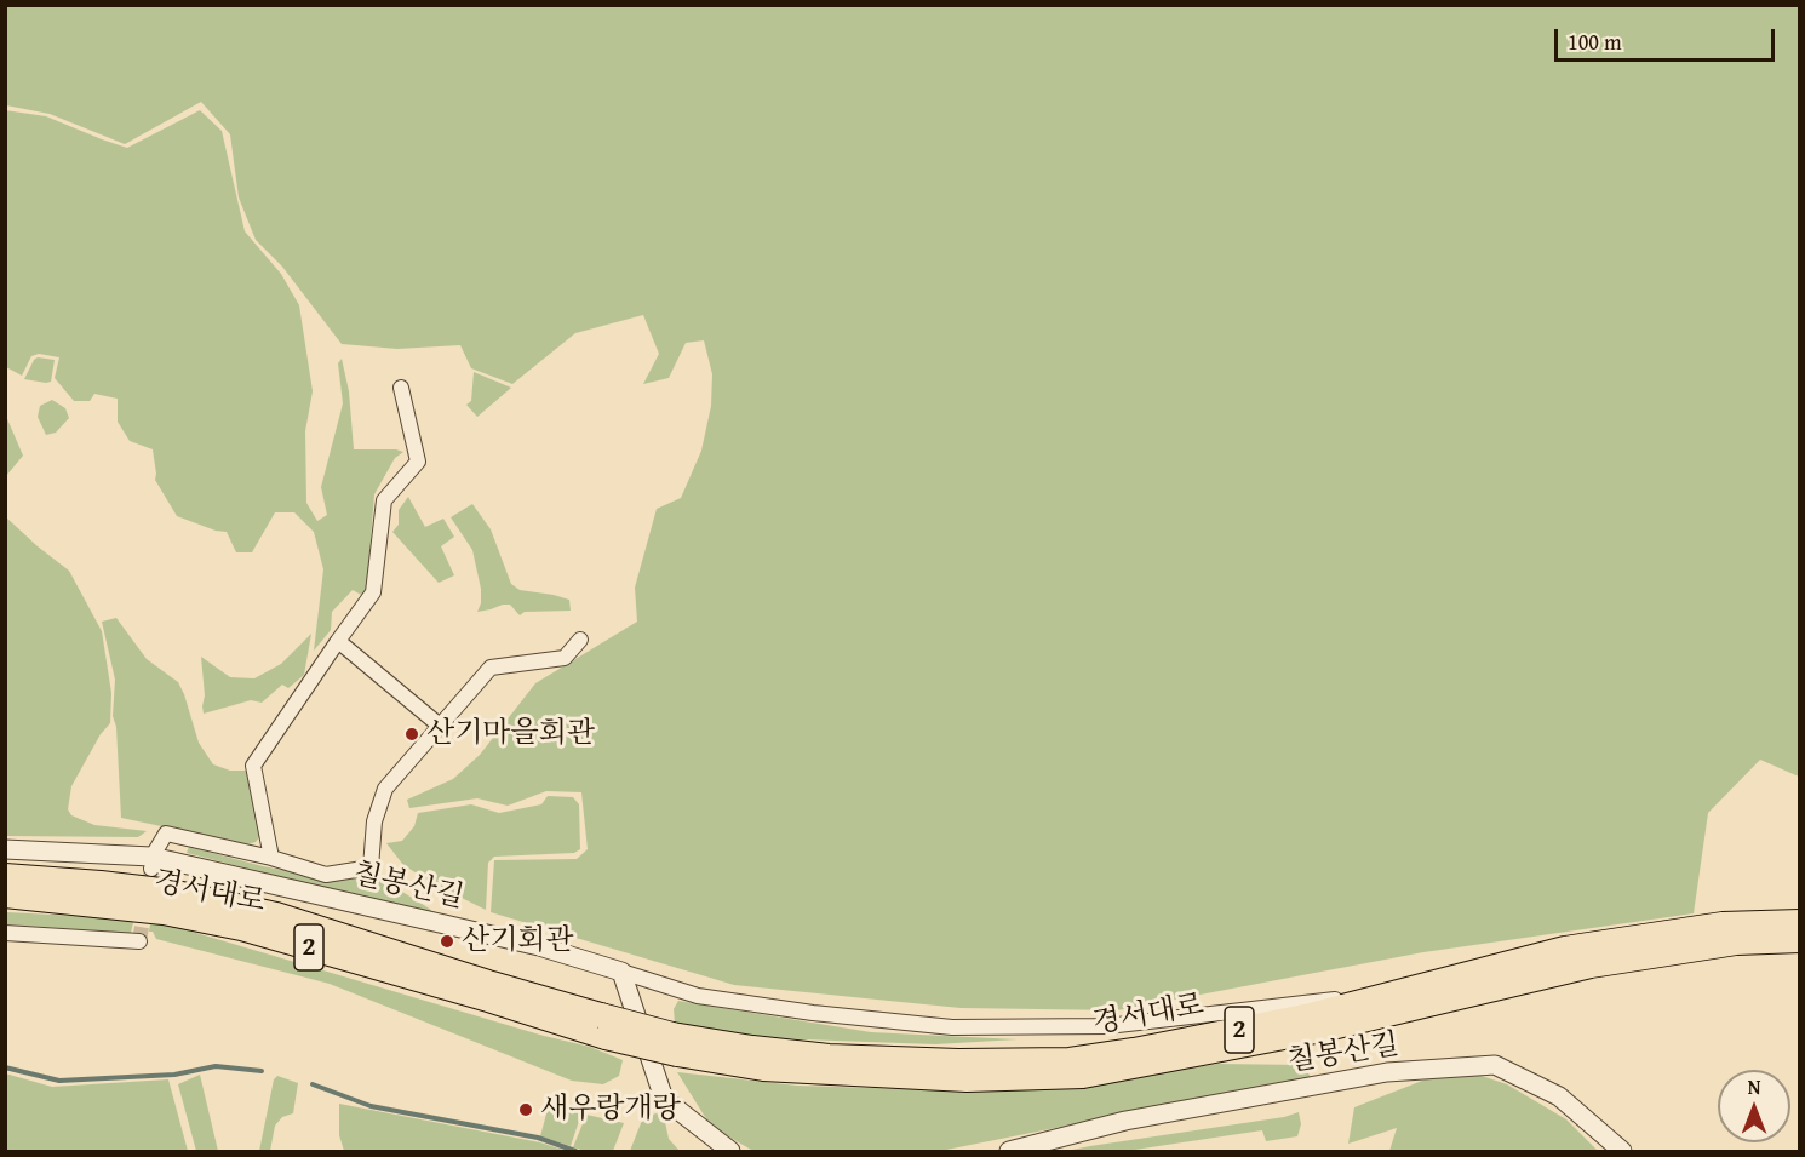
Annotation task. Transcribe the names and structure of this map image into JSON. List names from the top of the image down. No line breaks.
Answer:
{"streets":{"main road":["경서대로","2"],"street":["칠봉산길"]},"crossings":[["경서대로","2"]],"places":["산기마을회관","산기회관","새우랑개랑"],"scale_bar":"100 m","north":"top"}
